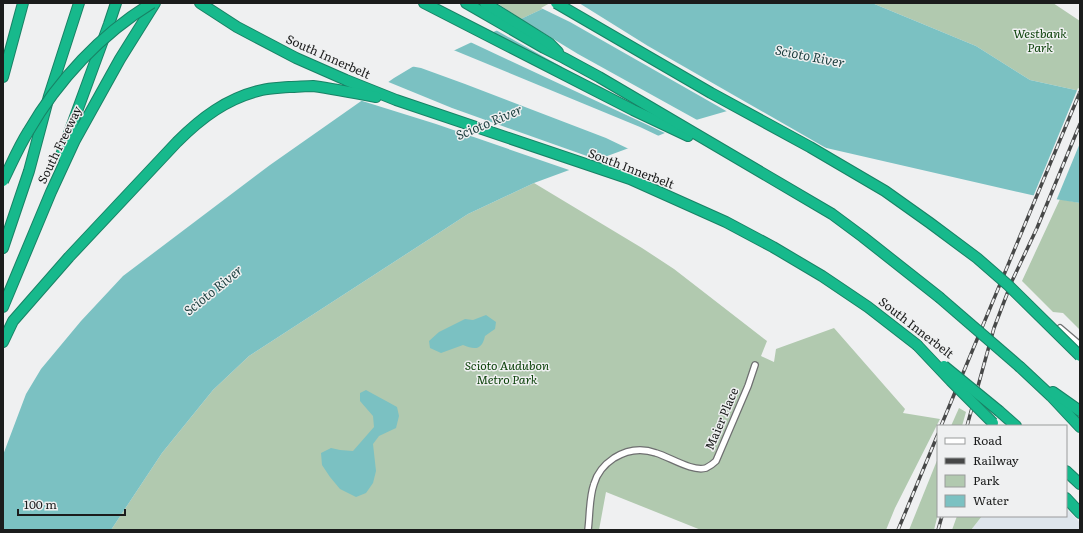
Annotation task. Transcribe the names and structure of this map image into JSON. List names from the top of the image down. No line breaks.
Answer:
{"streets":{"highway":["South Innerbelt","South Freeway"],"street":["Maier Place"]},"water":["Scioto River"],"parks":["Westbank Park","Scioto Audubon Metro Park"],"legend":["Road","Railway","Park","Water"],"scale_bar":"100 m"}
